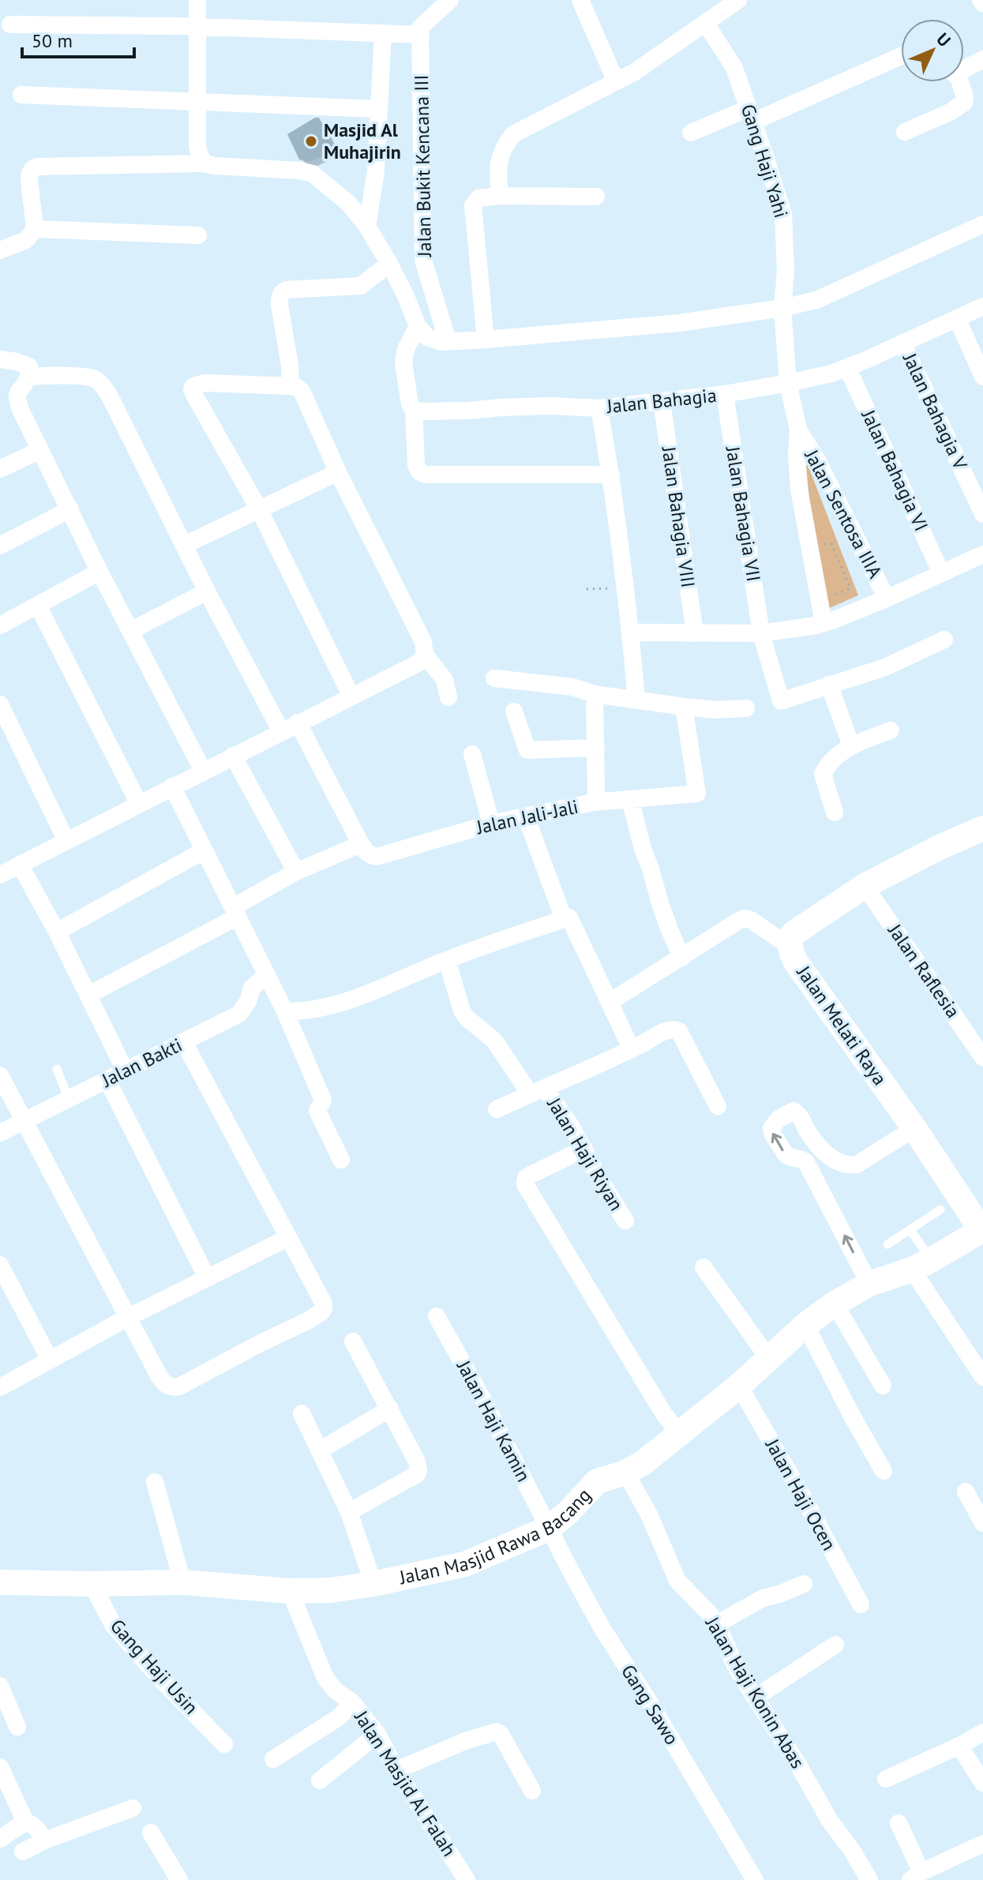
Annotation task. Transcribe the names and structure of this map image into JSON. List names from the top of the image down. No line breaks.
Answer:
{"streets":{"street":["Gang Haji Yahi","Jalan Bukit Kencana III","Jalan Bahagia","Jalan Bahagia V","Jalan Bahagia VI","Jalan Bahagia VII","Jalan Sentosa IIIA","Jalan Bahagia VIII","Jalan Jali-Jali","Jalan Raflesia","Jalan Melati Raya","Jalan Bakti","Jalan Haji Riyan","Jalan Haji Kamin","Jalan Haji Ocen","Jalan Masjid Rawa Bacang","Gang Haji Usin","Jalan Haji Konin Abas","Gang Sawo","Jalan Masjid Al Falah"]},"crossings":[["Gang Haji Yahi","Jalan Bahagia"],["Gang Haji Yahi","Jalan Sentosa IIIA"],["Jalan Bahagia","Jalan Bahagia V"],["Jalan Bahagia","Jalan Bahagia VI"],["Jalan Bahagia","Jalan Bahagia VII"],["Jalan Bahagia","Jalan Bahagia VIII"],["Jalan Raflesia","Jalan Melati Raya"],["Jalan Melati Raya","Jalan Masjid Rawa Bacang"],["Jalan Haji Kamin","Jalan Masjid Rawa Bacang"],["Jalan Haji Kamin","Gang Sawo"],["Jalan Haji Ocen","Jalan Masjid Rawa Bacang"],["Jalan Masjid Rawa Bacang","Gang Haji Usin"],["Jalan Masjid Rawa Bacang","Jalan Haji Konin Abas"],["Jalan Masjid Rawa Bacang","Gang Sawo"],["Jalan Masjid Rawa Bacang","Jalan Masjid Al Falah"]],"places":["Masjid Al Muhajirin"],"scale_bar":"50 m","north":"top right"}
